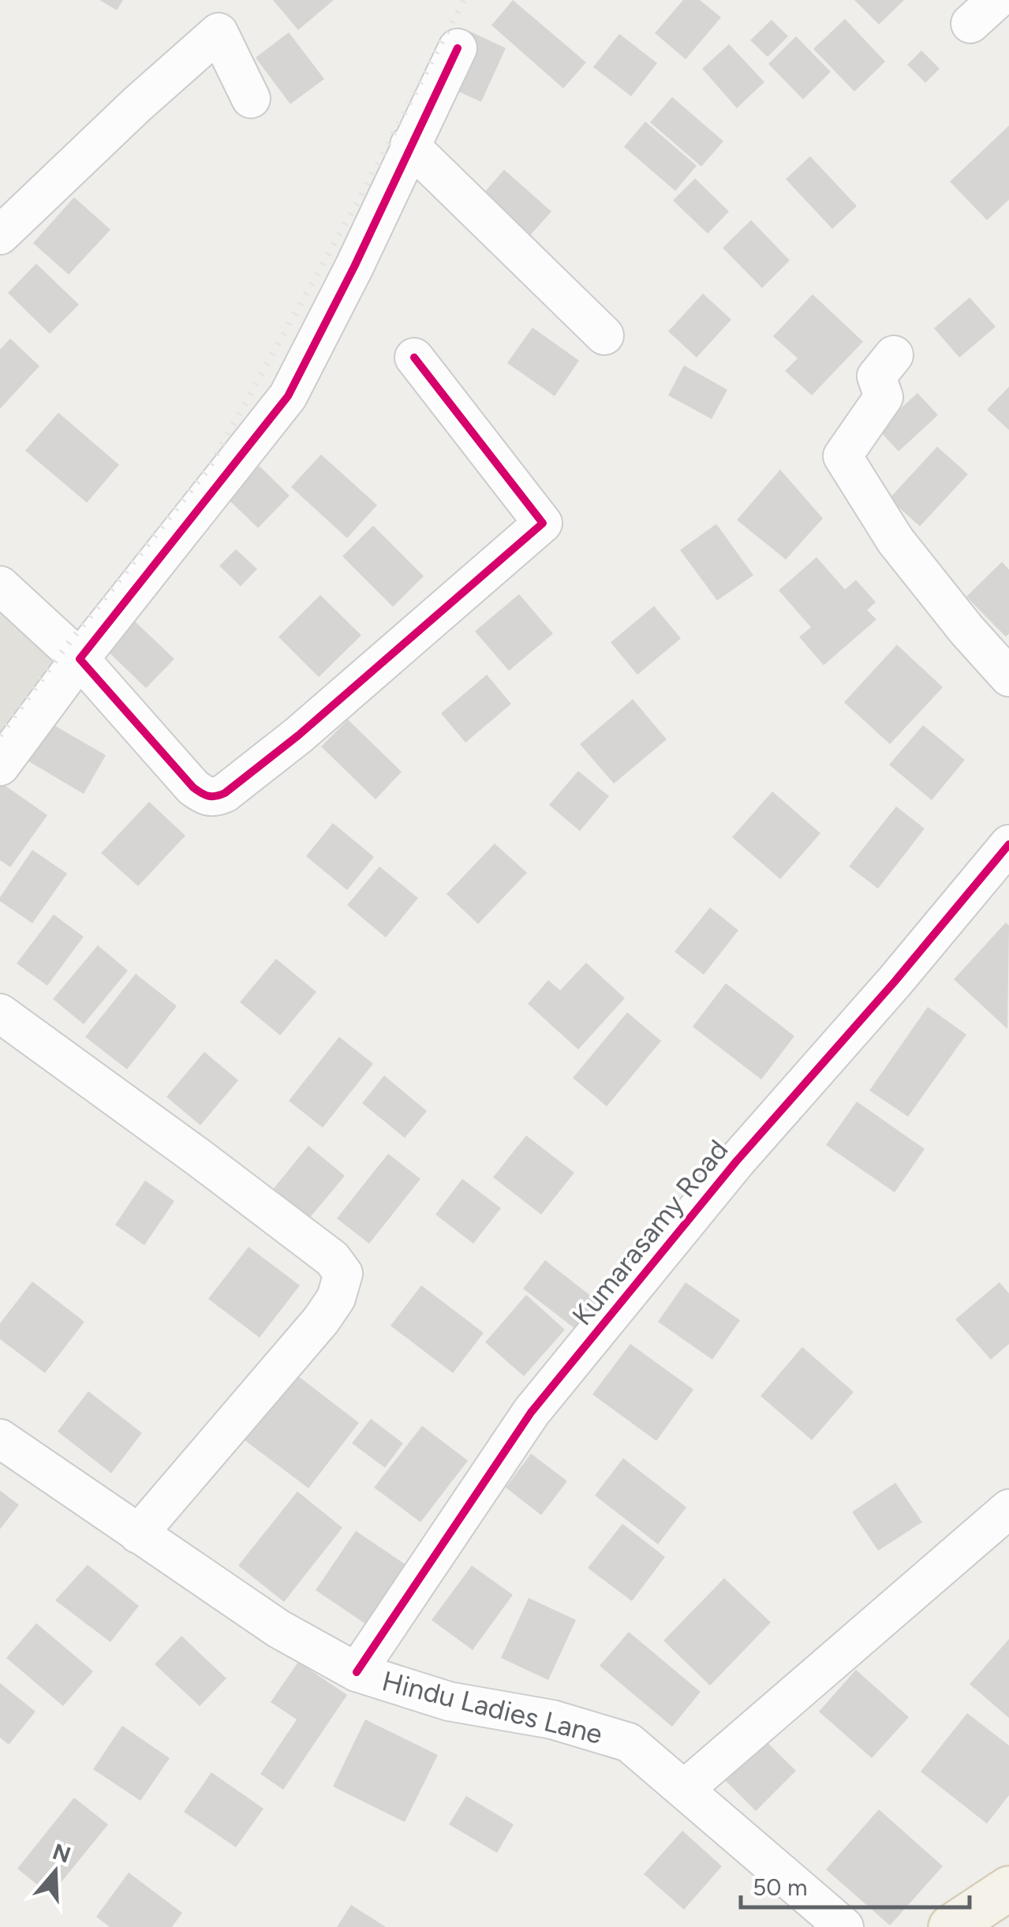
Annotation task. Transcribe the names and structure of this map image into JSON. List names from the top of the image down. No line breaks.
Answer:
{"streets":{"street":["Kumarasamy Road","Hindu Ladies Lane"]},"crossings":[["Kumarasamy Road","Hindu Ladies Lane"]],"scale_bar":"50 m","north":"top"}
